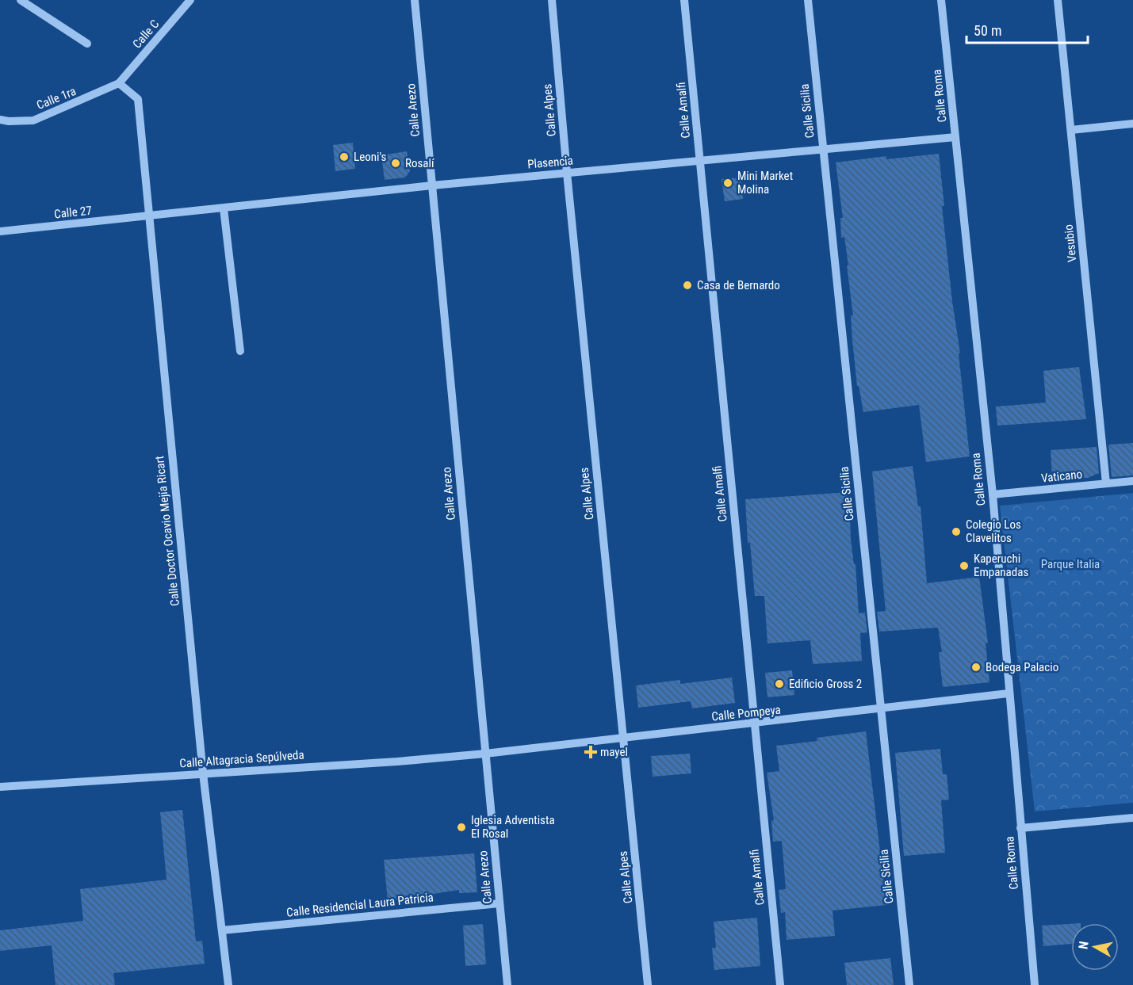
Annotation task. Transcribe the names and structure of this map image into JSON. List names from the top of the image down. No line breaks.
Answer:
{"streets":{"street":["Calle C","Calle Roma","Calle 1ra","Calle Arezo","Calle Alpes","Calle Amalfi","Calle Sicilia","Plasencia","Calle 27","Vesubio","Vaticano","Calle Doctor Ocavio Mejía Ricart","Calle Pompeya","Calle Altagracia Sepúlveda","Calle Residencial Laura Patricia"]},"crossings":[["Calle C","Calle 1ra"],["Calle C","Calle Doctor Ocavio Mejía Ricart"],["Calle Roma","Plasencia"],["Calle Roma","Vaticano"],["Calle Roma","Calle Pompeya"],["Calle 1ra","Calle Doctor Ocavio Mejía Ricart"],["Calle Arezo","Plasencia"],["Calle Arezo","Calle Pompeya"],["Calle Arezo","Calle Altagracia Sepúlveda"],["Calle Arezo","Calle Residencial Laura Patricia"],["Calle Alpes","Plasencia"],["Calle Alpes","Calle Pompeya"],["Calle Amalfi","Plasencia"],["Calle Amalfi","Calle Pompeya"],["Calle Sicilia","Plasencia"],["Calle Sicilia","Calle Pompeya"],["Plasencia","Calle 27"],["Plasencia","Calle Doctor Ocavio Mejía Ricart"],["Calle 27","Calle Doctor Ocavio Mejía Ricart"],["Vesubio","Vaticano"],["Calle Doctor Ocavio Mejía Ricart","Calle Altagracia Sepúlveda"],["Calle Doctor Ocavio Mejía Ricart","Calle Residencial Laura Patricia"],["Calle Pompeya","Calle Altagracia Sepúlveda"]],"parks":["Parque Italia"],"places":{"other":["Leoni's","Rosalí","Mini Market Molina","Casa de Bernardo","Colegio Los Clavelitos","Kaperuchi Empanadas","Bodega Palacio","Edificio Gross 2","Iglesia Adventista El Rosal"],"health":["mayel"]},"scale_bar":"50 m","north":"left"}
